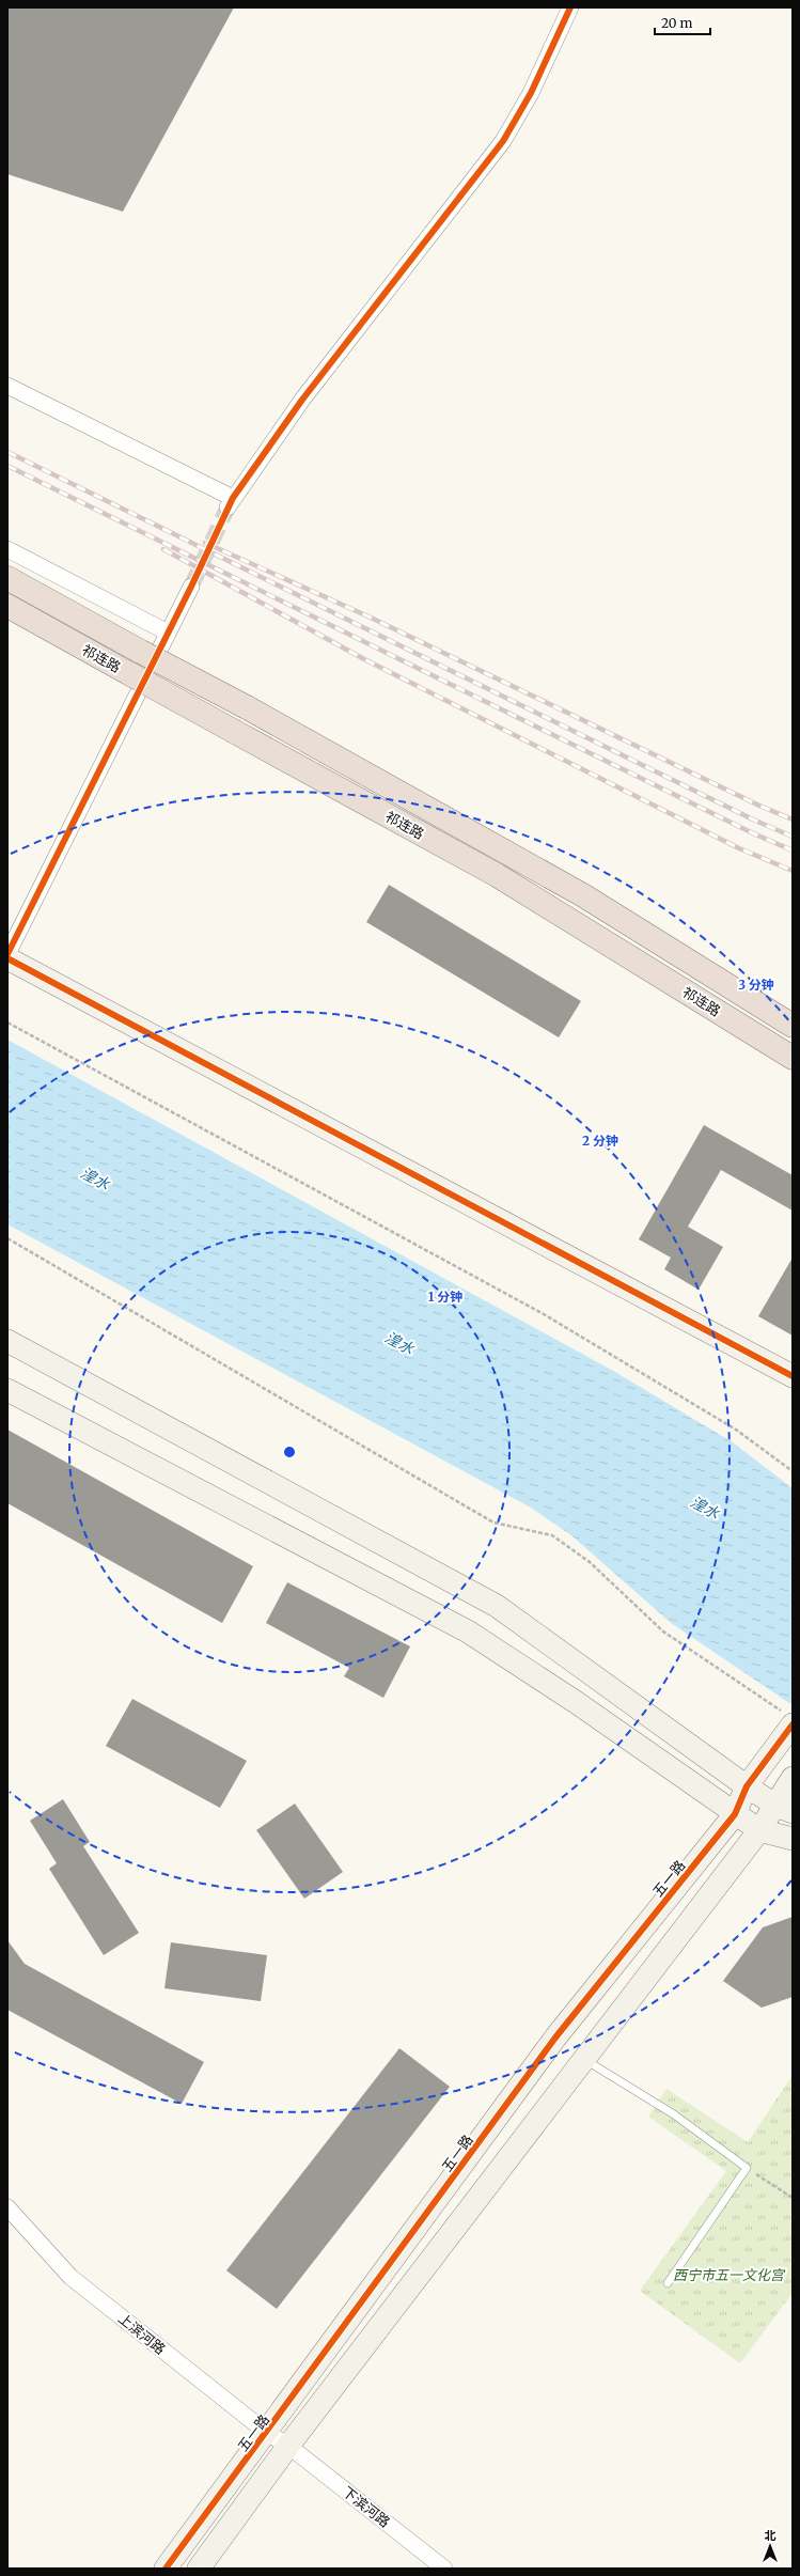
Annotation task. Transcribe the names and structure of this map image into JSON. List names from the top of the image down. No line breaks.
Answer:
{"streets":{"highway":["祁连路"],"street":["五一路","上滨河路","下滨河路"]},"crossings":[["五一路","上滨河路"],["上滨河路","下滨河路"]],"water":["湟水"],"parks":["西宁市五一文化宫"],"scale_bar":"20 m","north":"top","rings":["3 分钟","2 分钟","1 分钟"]}
